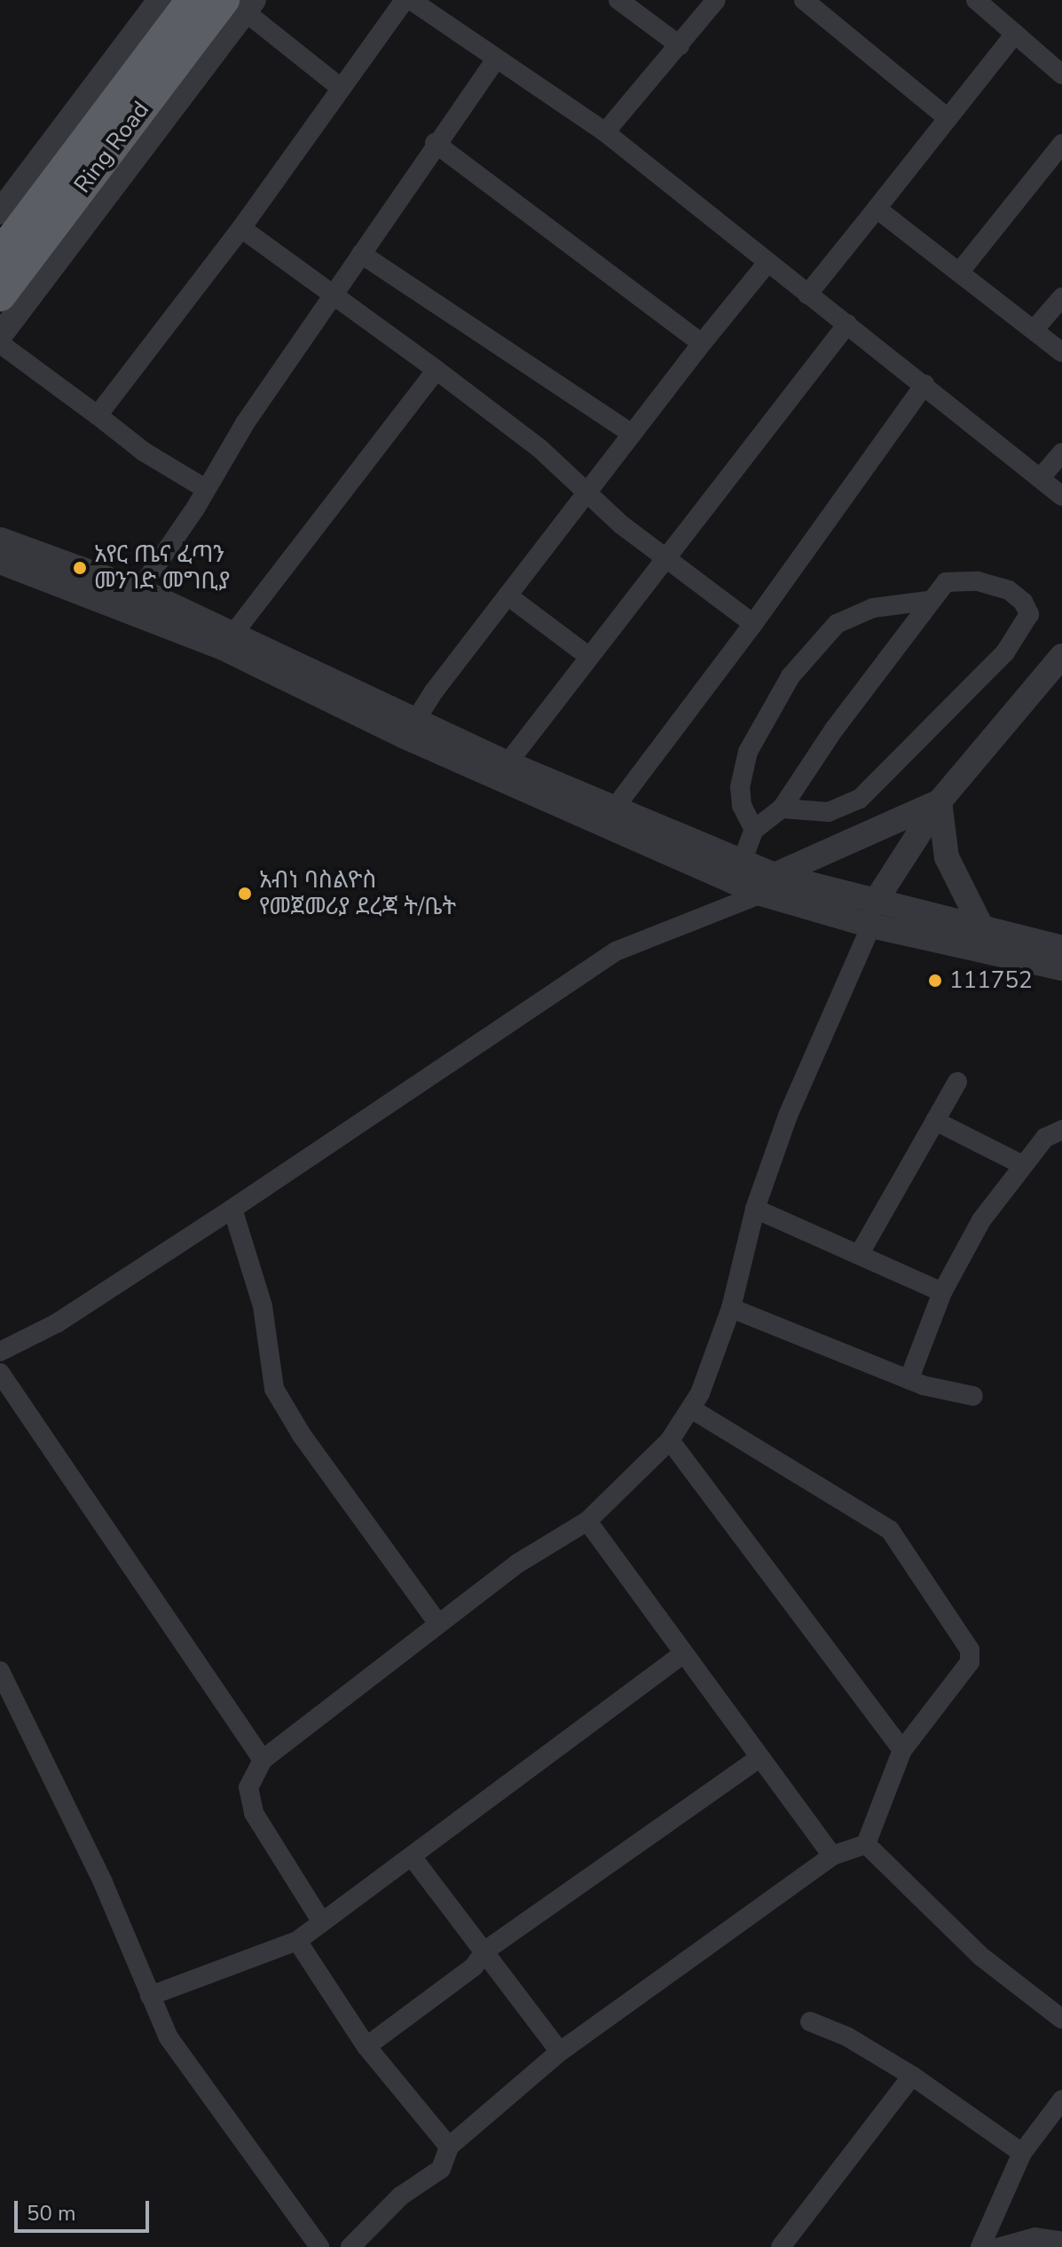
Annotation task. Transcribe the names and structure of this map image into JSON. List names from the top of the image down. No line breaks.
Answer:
{"streets":{"highway":["Ring Road"]},"places":["አየር ጤና ፈጣን መንገድ መግቢያ","አብነ ባስልዮስ የመጀመሪያ ደረጃ ት/ቤት","111752"],"scale_bar":"50 m"}
